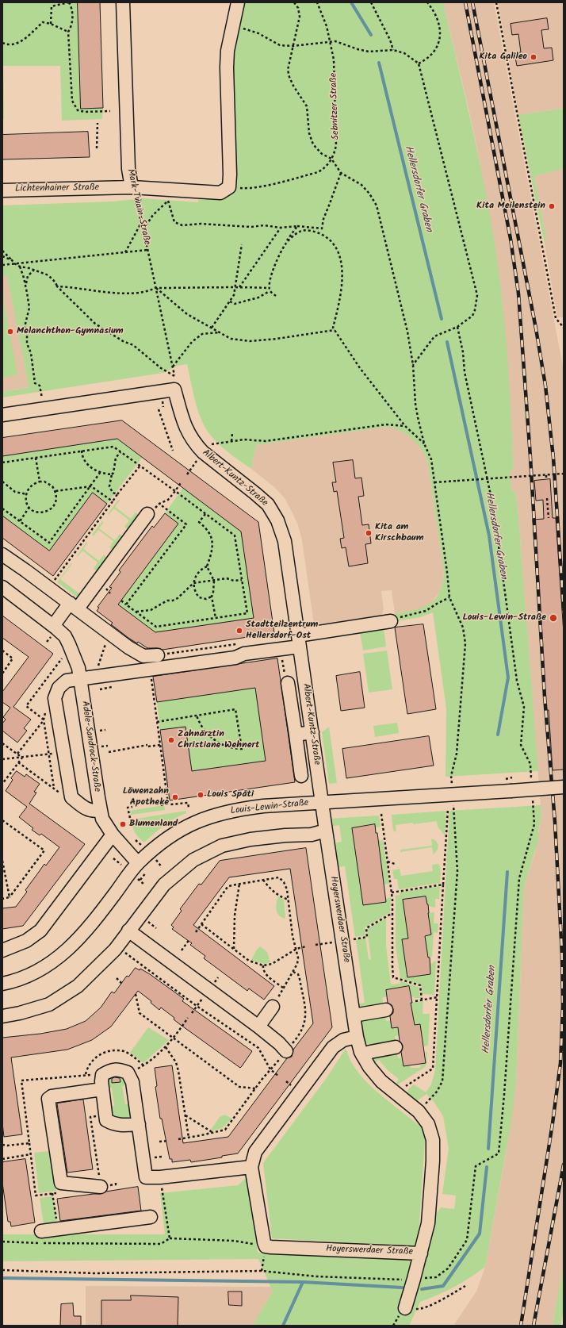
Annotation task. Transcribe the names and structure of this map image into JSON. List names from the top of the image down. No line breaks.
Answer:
{"streets":{"street":["Lichtenhainer Straße","Mark-Twain-Straße","Albert-Kuntz-Straße","Adele-Sandrock-Straße","Louis-Lewin-Straße","Hoyerswerdaer Straße"],"path":["Sebnitzer Straße"]},"crossings":[["Lichtenhainer Straße","Mark-Twain-Straße"],["Mark-Twain-Straße","Albert-Kuntz-Straße"],["Albert-Kuntz-Straße","Louis-Lewin-Straße"],["Albert-Kuntz-Straße","Hoyerswerdaer Straße"],["Adele-Sandrock-Straße","Louis-Lewin-Straße"],["Louis-Lewin-Straße","Hoyerswerdaer Straße"]],"water":["Hellersdorfer Graben"],"places":["Kita Galileo","Kita Meilenstein","Melanchthon-Gymnasium","Kita am Kirschbaum","Louis-Lewin-Straße","Stadtteilzentrum Hellersdorf-Ost","Zahnärztin Christiane Wehnert","Louis Späti","Löwenzahn Apotheke","Blumenland"]}
